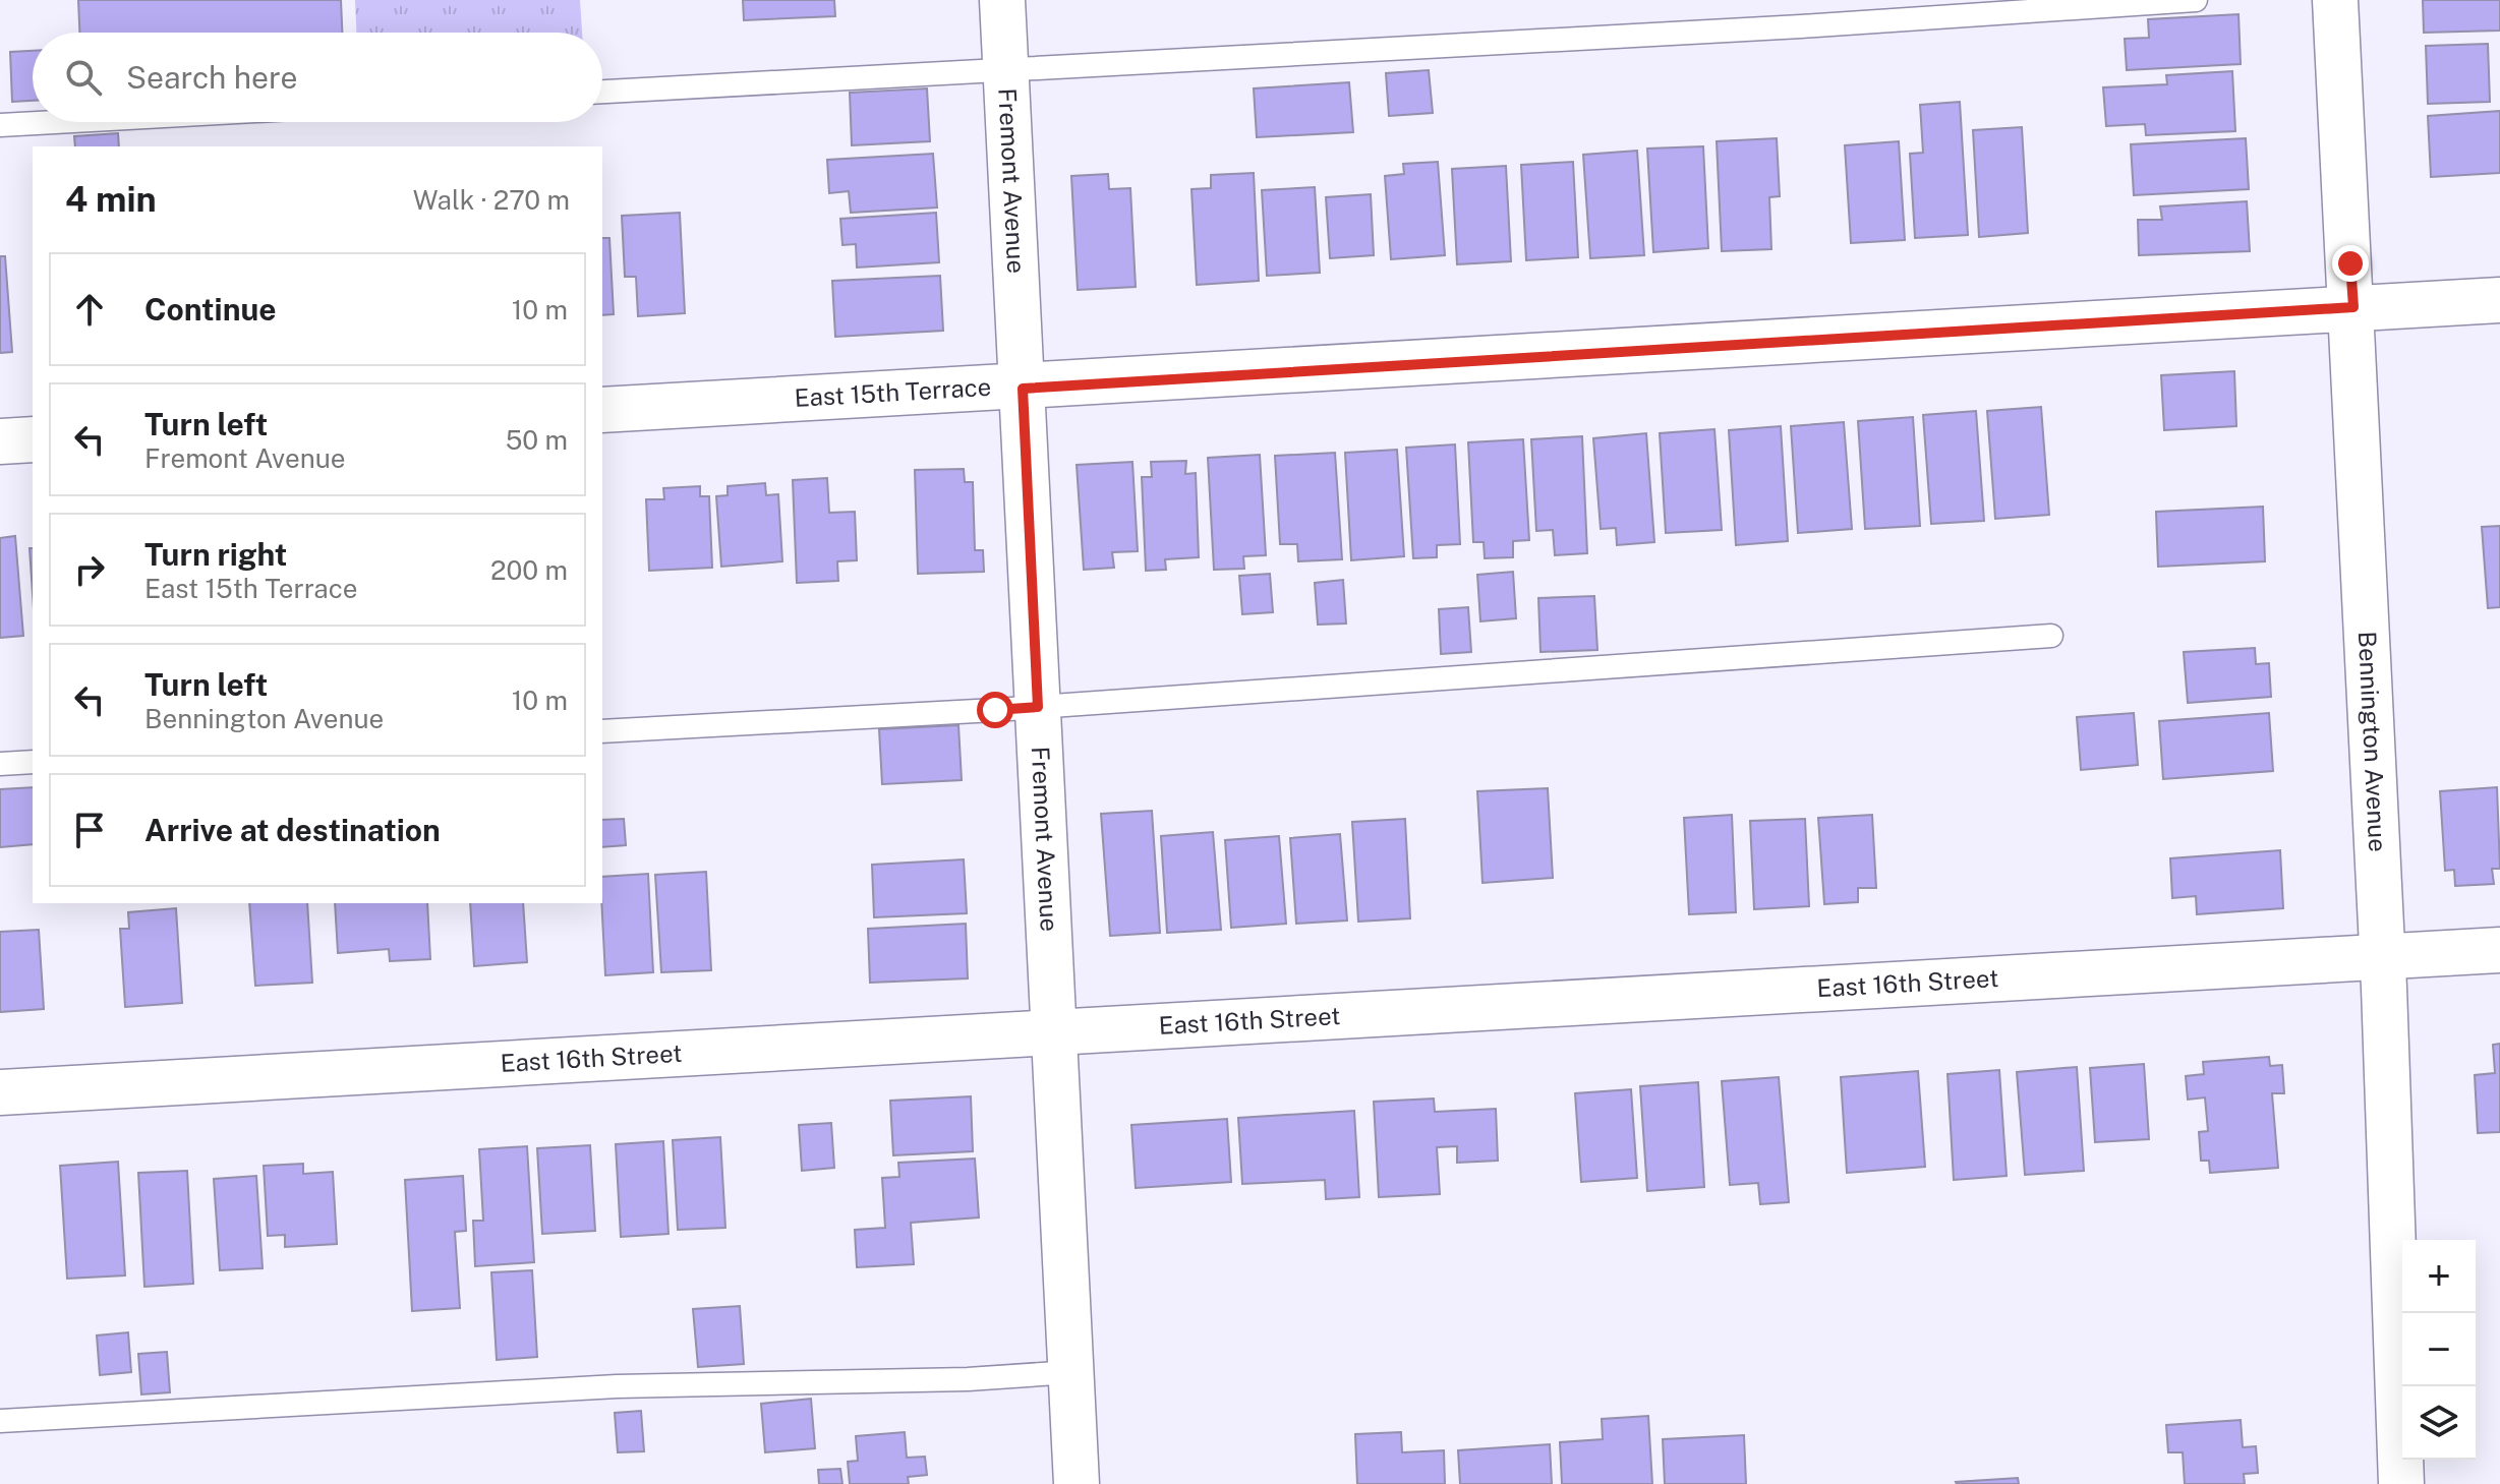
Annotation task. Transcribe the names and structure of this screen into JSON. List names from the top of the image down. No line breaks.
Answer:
{"streets":{"street":["Fremont Avenue","East 15th Terrace","Bennington Avenue","East 16th Street"]},"crossings":[["Fremont Avenue","East 15th Terrace"],["Fremont Avenue","East 16th Street"],["East 15th Terrace","Bennington Avenue"],["Bennington Avenue","East 16th Street"]],"page":{"search":"Search here","heading":["4 min","Walk · 270 m"],"list":[["Continue","10 m"],["Turn left","Fremont Avenue","50 m"],["Turn right","East 15th Terrace","200 m"],["Turn left","Bennington Avenue","10 m"],"Arrive at destination"],"map_buttons":["+","−"]}}
